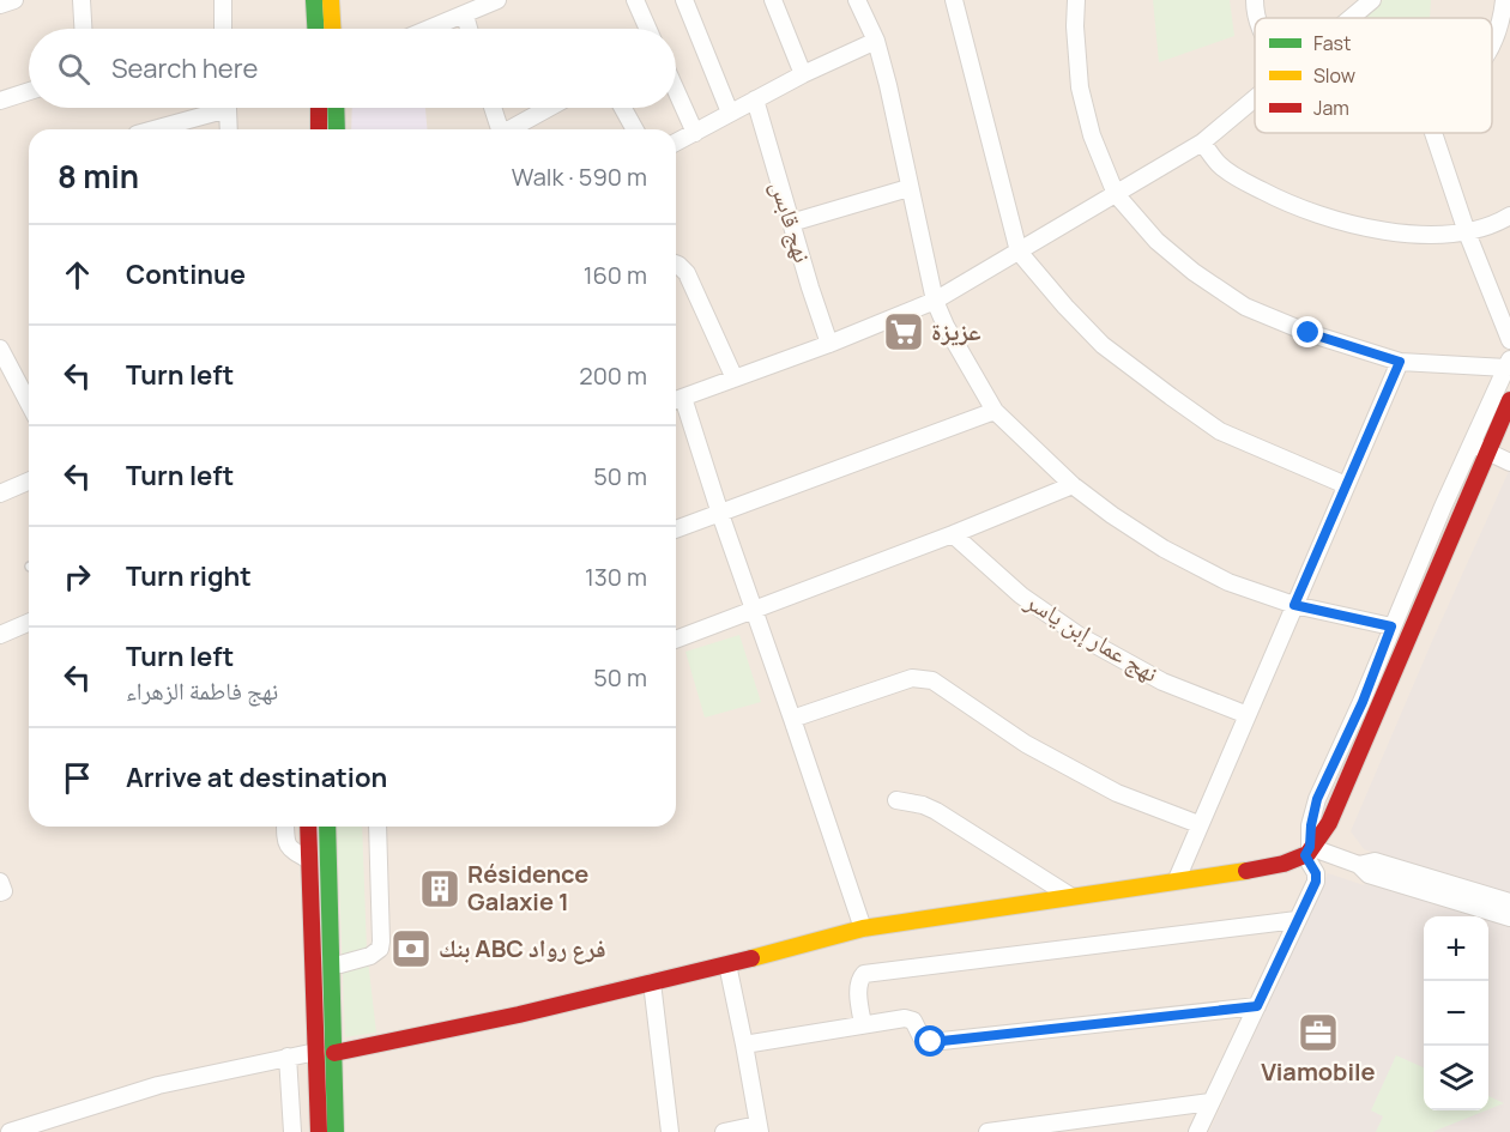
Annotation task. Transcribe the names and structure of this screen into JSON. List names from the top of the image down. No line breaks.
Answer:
{"streets":{"street":["نهج قابس","نهج عمار إبن ياسر"]},"places":{"supermarket":["عزيزة"],"building":["Résidence Galaxie 1"],"bank":["بنك ABC فرع رواد"],"office":["Viamobile"]},"legend":["Fast","Slow","Jam"],"page":{"search":"Search here","heading":["8 min","Walk · 590 m"],"list":[["Continue","160 m"],["Turn left","200 m"],["Turn left","50 m"],["Turn right","130 m"],["Turn left","نهج فاطمة الزهراء","50 m"],"Arrive at destination"],"map_buttons":["+","−"]}}
